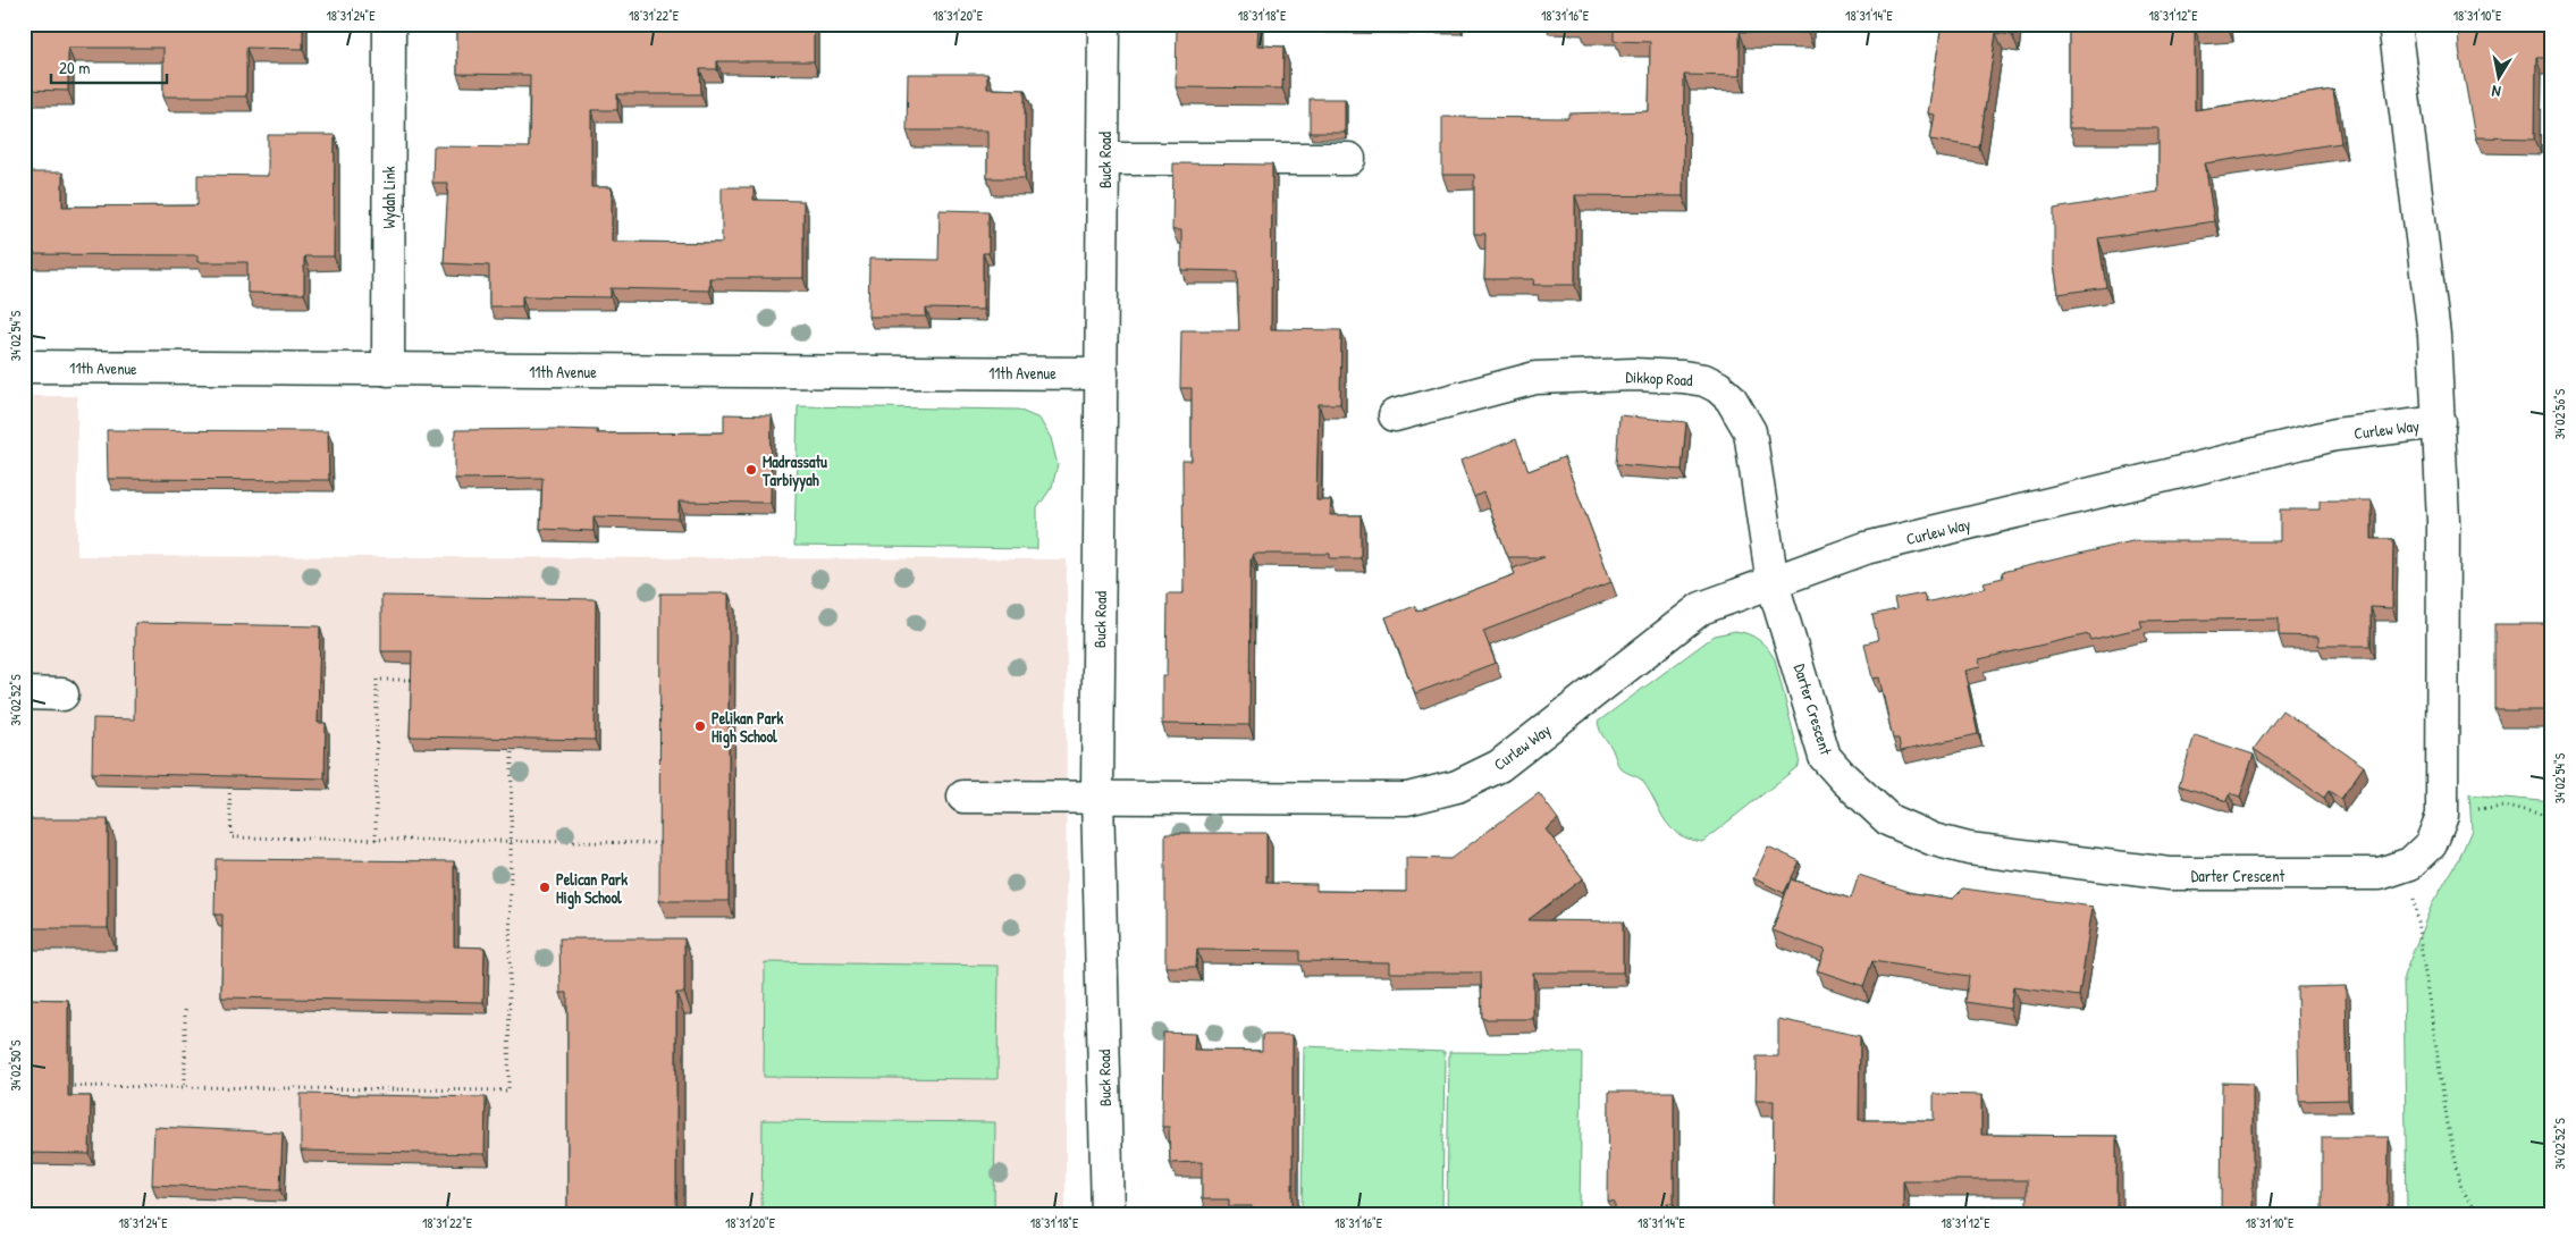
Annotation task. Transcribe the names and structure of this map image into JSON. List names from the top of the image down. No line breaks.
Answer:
{"streets":{"street":["Buck Road","Wydah Link","11th Avenue","Dikkop Road","Curlew Way","Darter Crescent"]},"crossings":[["Buck Road","11th Avenue"],["Buck Road","Curlew Way"],["Wydah Link","11th Avenue"],["Dikkop Road","Curlew Way"],["Dikkop Road","Darter Crescent"],["Curlew Way","Darter Crescent"]],"places":["Madrassatu Tarbiyyah","Pelikan Park High School","Pelican Park High School"],"scale_bar":"20 m","north":"bottom","coordinates":["18°31'24\"E","18°31'22\"E","18°31'20\"E","18°31'18\"E","18°31'16\"E","18°31'14\"E","18°31'12\"E","18°31'10\"E","34°02'54\"S","34°02'56\"S","34°02'52\"S","34°02'50\"S"]}
